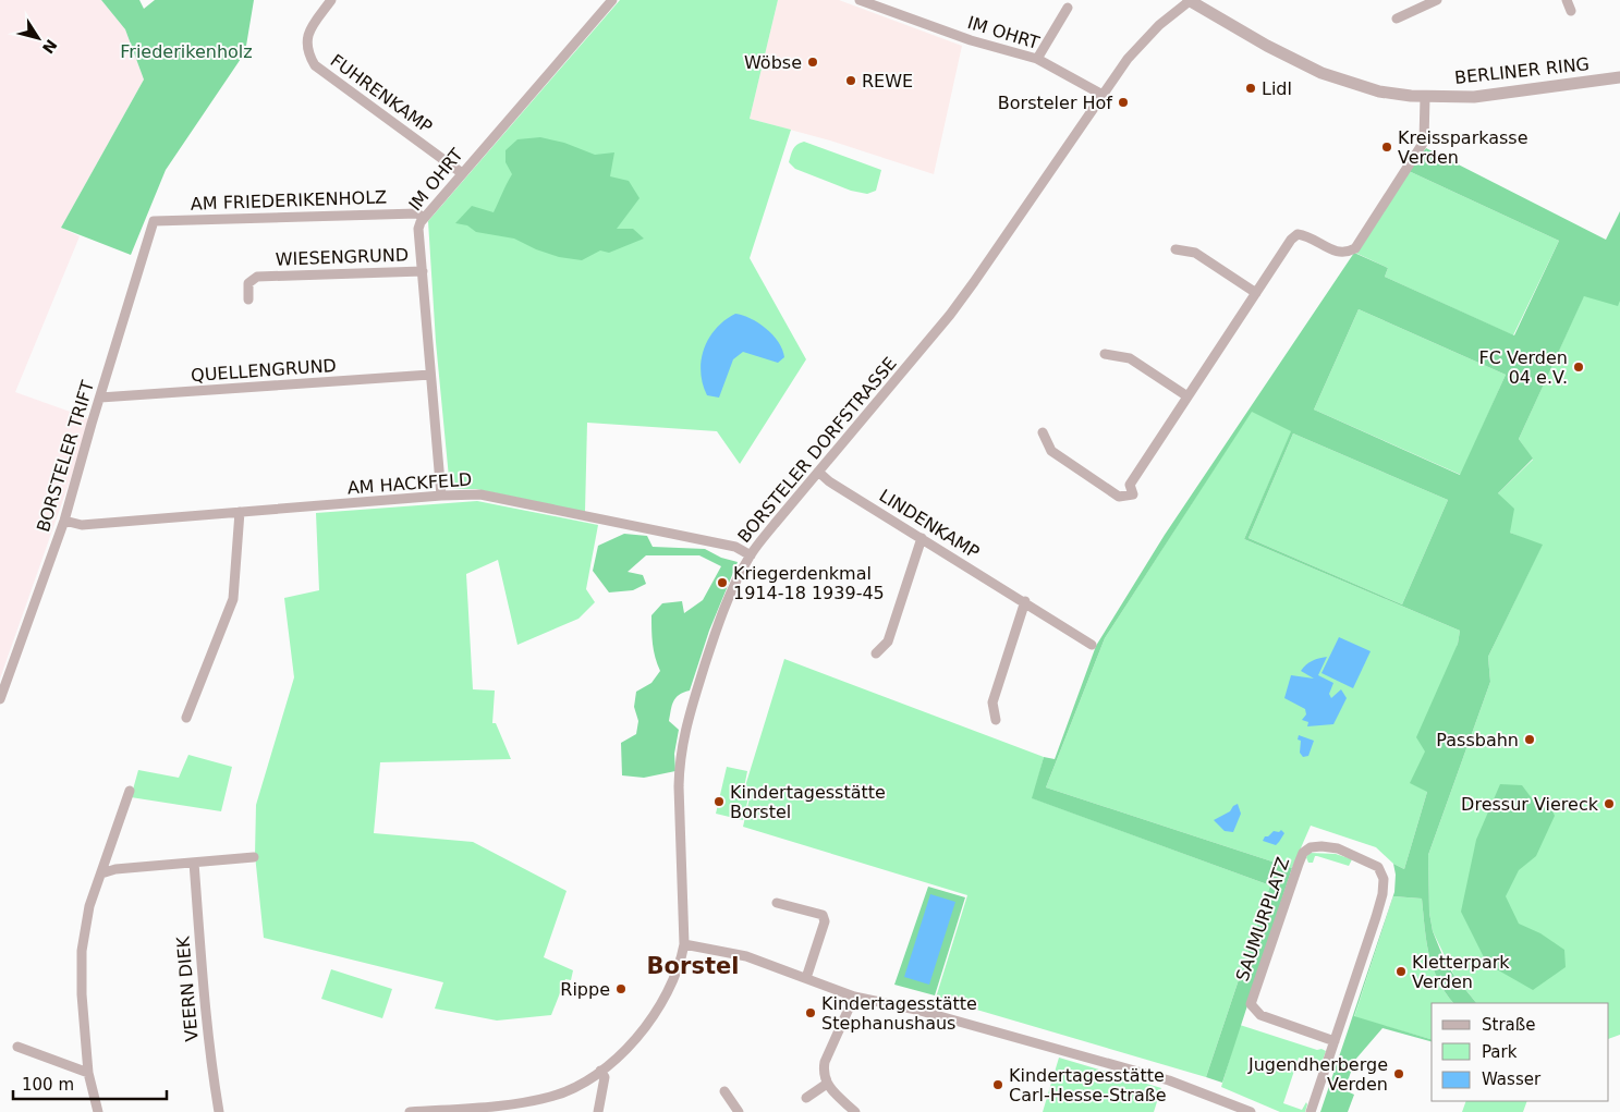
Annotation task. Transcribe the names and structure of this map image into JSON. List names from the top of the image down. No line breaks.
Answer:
{"streets":{"street":["IM OHRT","BERLINER RING","FUHRENKAMP","AM FRIEDERIKENHOLZ","WIESENGRUND","QUELLENGRUND","BORSTELER DORFSTRASSE","BORSTELER TRIFT","AM HACKFELD","LINDENKAMP","SAUMURPLATZ","VEERN DIEK"]},"crossings":[["IM OHRT","FUHRENKAMP"],["IM OHRT","AM FRIEDERIKENHOLZ"],["IM OHRT","WIESENGRUND"],["IM OHRT","QUELLENGRUND"],["IM OHRT","BORSTELER DORFSTRASSE"],["IM OHRT","AM HACKFELD"],["BERLINER RING","BORSTELER DORFSTRASSE"],["AM FRIEDERIKENHOLZ","BORSTELER TRIFT"],["QUELLENGRUND","BORSTELER TRIFT"],["BORSTELER DORFSTRASSE","AM HACKFELD"],["BORSTELER DORFSTRASSE","LINDENKAMP"],["BORSTELER TRIFT","AM HACKFELD"]],"districts":["Borstel"],"parks":["Friederikenholz"],"places":["Wöbse","REWE","Lidl","Borsteler Hof","Kreissparkasse Verden","FC Verden 04 e.V.","Kriegerdenkmal 1914-18 1939-45","Passbahn","Kindertagesstätte Borstel","Dressur Viereck","Kletterpark Verden","Rippe","Kindertagesstätte Stephanushaus","Jugendherberge Verden","Kindertagesstätte Carl-Hesse-Straße"],"legend":["Straße","Park","Wasser"],"scale_bar":"100 m","north":"bottom right"}
